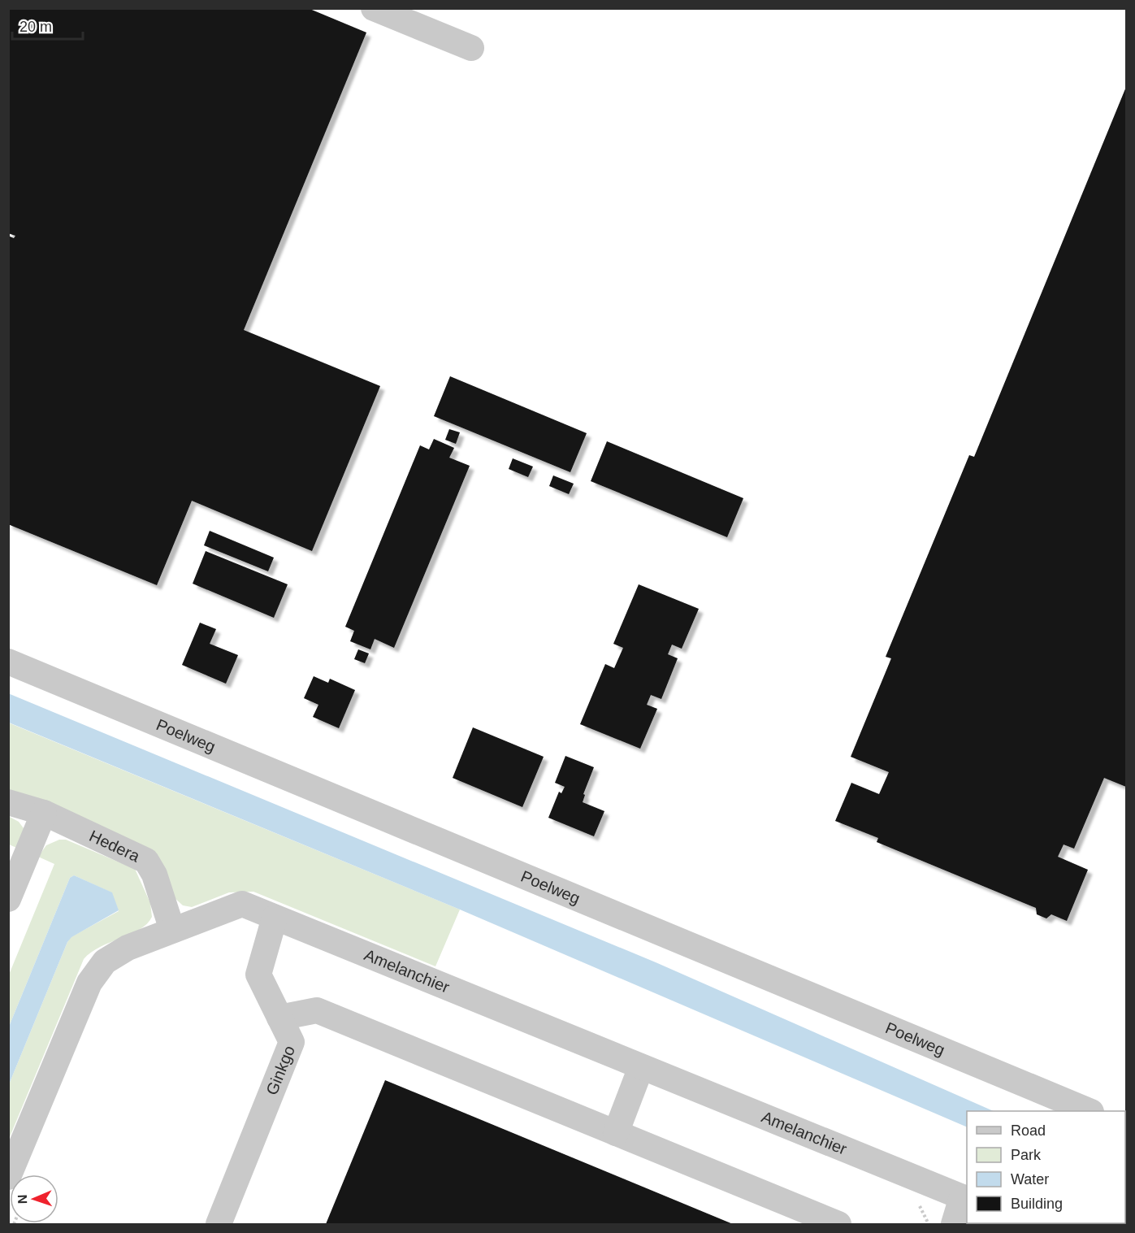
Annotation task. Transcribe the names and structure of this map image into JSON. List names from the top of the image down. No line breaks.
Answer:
{"streets":{"street":["Poelweg","Hedera","Amelanchier","Ginkgo"]},"crossings":[["Hedera","Amelanchier"],["Amelanchier","Ginkgo"]],"legend":["Road","Park","Water","Building"],"scale_bar":"20 m","north":"left"}
